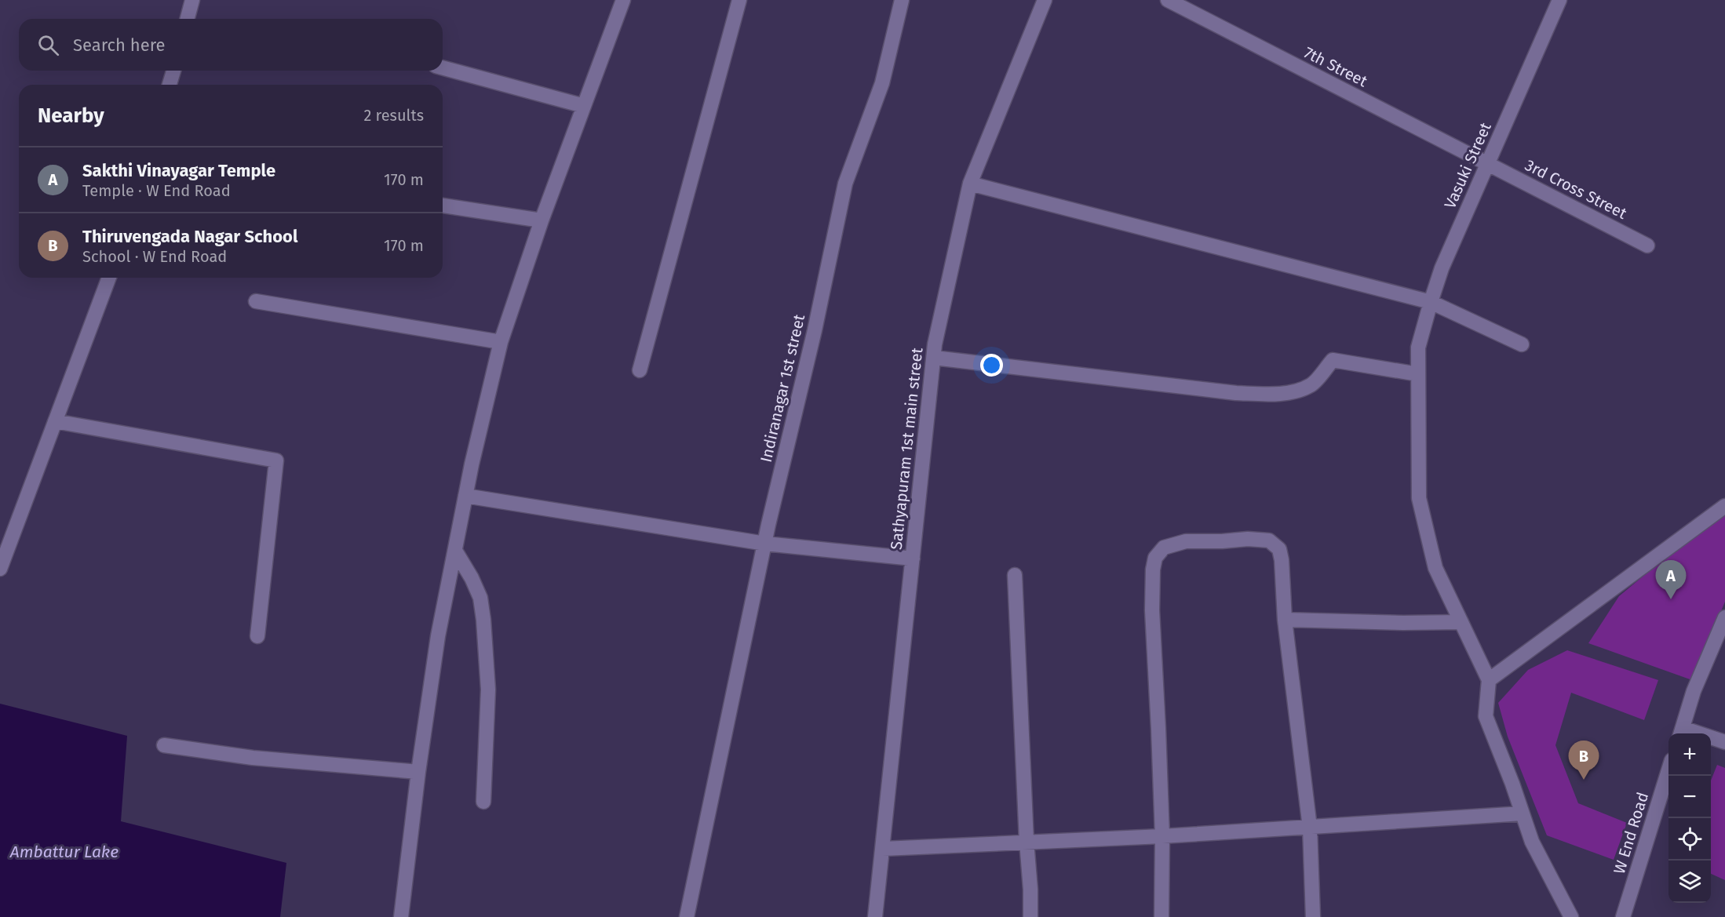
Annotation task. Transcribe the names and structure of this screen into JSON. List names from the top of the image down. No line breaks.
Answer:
{"streets":{"street":["7th Street","Vasuki Street","3rd Cross Street","Indiranagar 1st street","Sathyapuram 1st main street","W End Road"]},"crossings":[["7th Street","Vasuki Street"],["7th Street","3rd Cross Street"],["Vasuki Street","3rd Cross Street"]],"water":["Ambattur Lake"],"page":{"search":"Search here","heading":["Nearby","2 results"],"list":[{"mark":"A","name":"Sakthi Vinayagar Temple","note":"Temple · W End Road","value":"170 m"},{"mark":"B","name":"Thiruvengada Nagar School","note":"School · W End Road","value":"170 m"}],"pins":["A","B"],"map_buttons":["+","−"]}}
